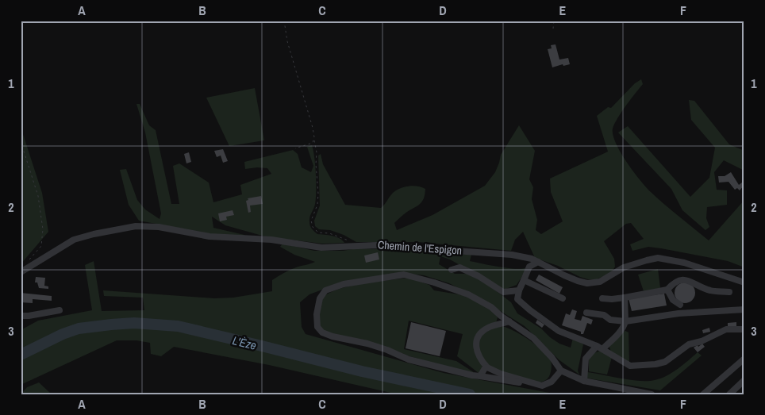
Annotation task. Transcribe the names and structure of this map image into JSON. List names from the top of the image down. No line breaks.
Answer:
{"streets":{"street":["Chemin de l'Espigon"]},"water":["L'Èze"],"grid":{"columns":["A","B","C","D","E","F"],"rows":["1","2","3"]}}
